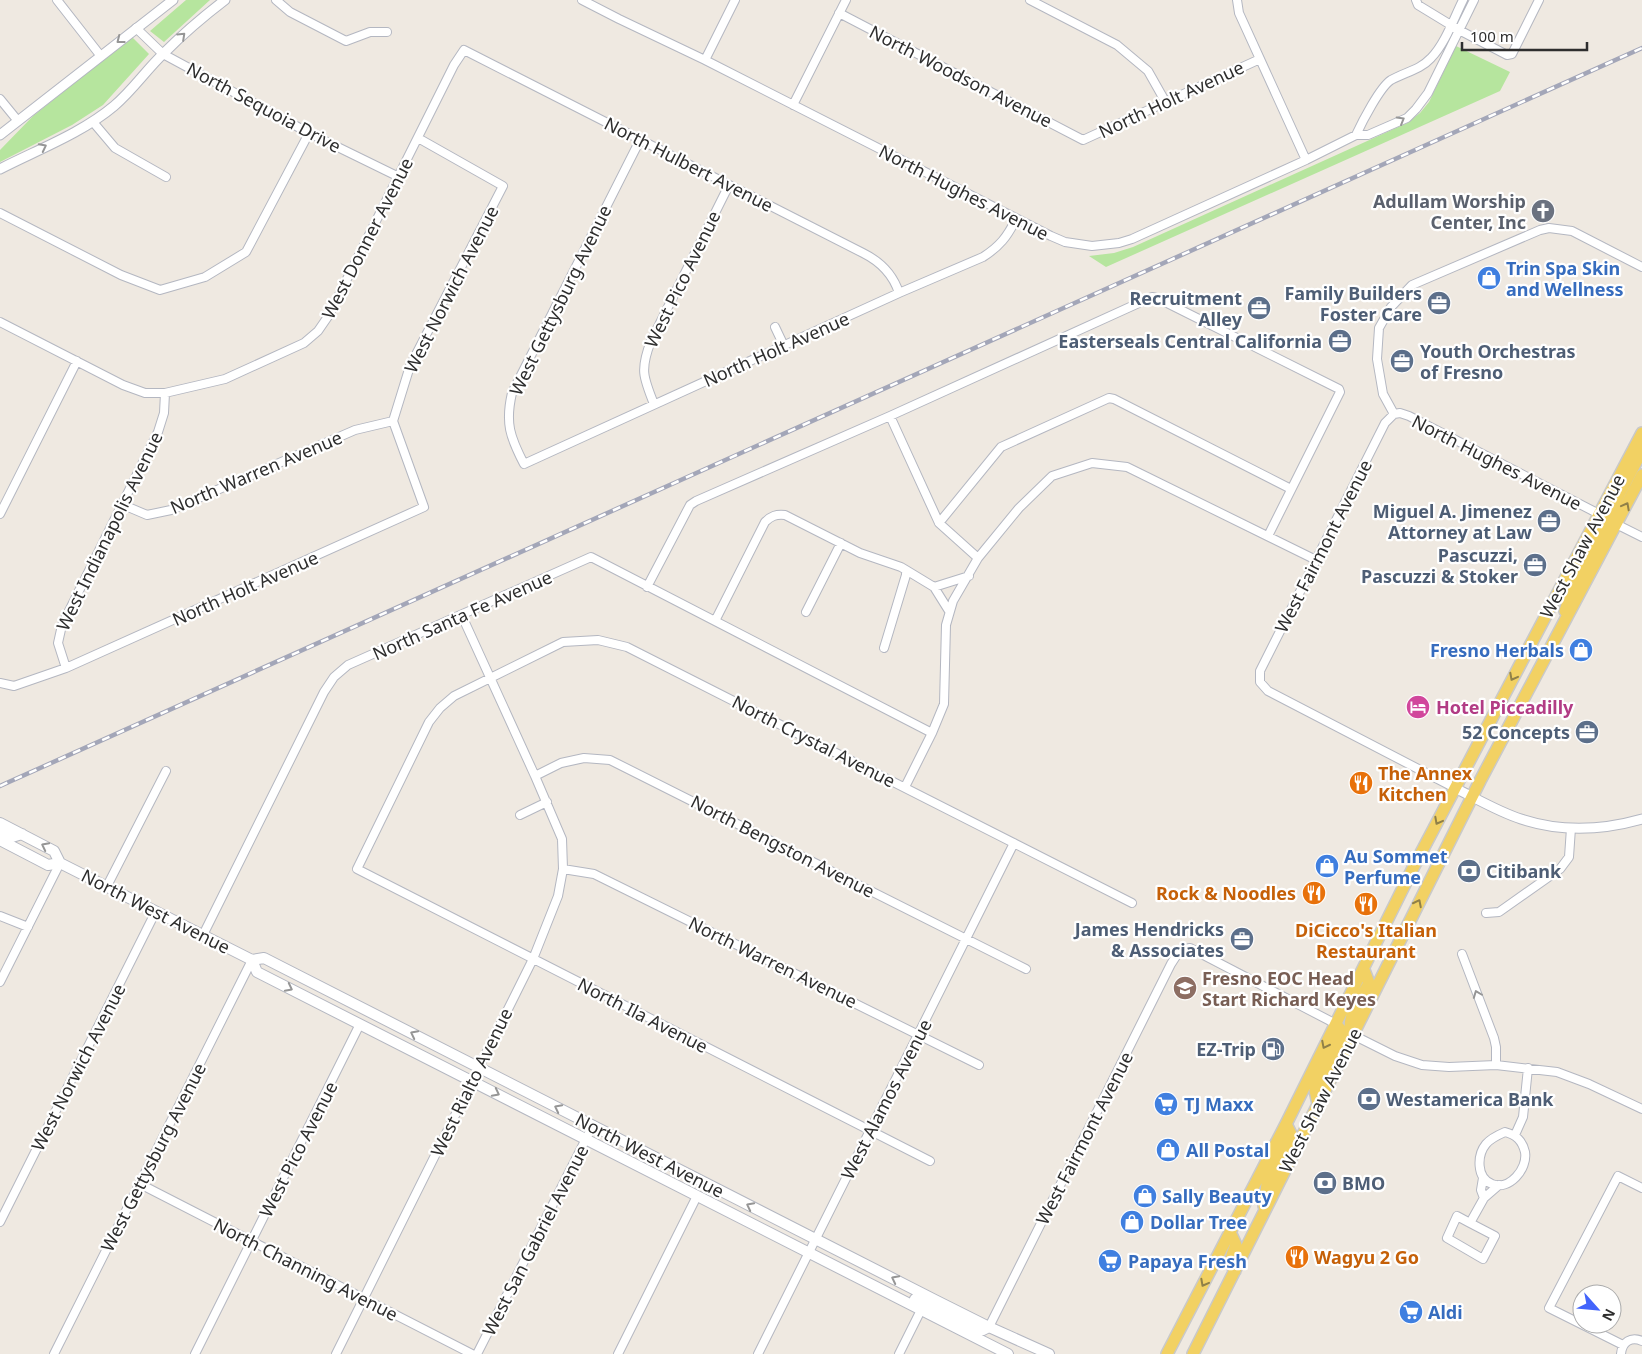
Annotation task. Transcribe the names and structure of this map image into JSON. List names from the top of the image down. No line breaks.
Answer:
{"streets":{"main road":["West Shaw Avenue","North West Avenue"],"street":["North Woodson Avenue","North Holt Avenue","North Sequoia Drive","North Hulbert Avenue","North Hughes Avenue","West Donner Avenue","West Pico Avenue","West Norwich Avenue","West Gettysburg Avenue","North Warren Avenue","West Indianapolis Avenue","West Fairmont Avenue","North Santa Fe Avenue","North Crystal Avenue","North Bengston Avenue","North Ila Avenue","West Rialto Avenue","West Alamos Avenue","West San Gabriel Avenue","North Channing Avenue"]},"crossings":[["North Woodson Avenue","North Holt Avenue"],["North Holt Avenue","North Hulbert Avenue"],["North Holt Avenue","North Hughes Avenue"],["North Holt Avenue","West Pico Avenue"],["North Holt Avenue","West Norwich Avenue"],["North Holt Avenue","West Gettysburg Avenue"],["North Holt Avenue","North Warren Avenue"],["North Holt Avenue","West Indianapolis Avenue"],["North Sequoia Drive","West Donner Avenue"],["North Hulbert Avenue","West Donner Avenue"],["North Hulbert Avenue","West Pico Avenue"],["North Hulbert Avenue","West Gettysburg Avenue"],["North Hughes Avenue","West Fairmont Avenue"],["North Hughes Avenue","West Shaw Avenue"],["West Donner Avenue","West Norwich Avenue"],["West Donner Avenue","West Indianapolis Avenue"],["West Pico Avenue","North West Avenue"],["West Pico Avenue","North Channing Avenue"],["West Norwich Avenue","North Warren Avenue"],["West Norwich Avenue","North West Avenue"],["West Gettysburg Avenue","North West Avenue"],["West Gettysburg Avenue","North Channing Avenue"],["North Warren Avenue","West Indianapolis Avenue"],["North Warren Avenue","West Rialto Avenue"],["North Warren Avenue","West Alamos Avenue"],["West Fairmont Avenue","West Shaw Avenue"],["West Fairmont Avenue","North West Avenue"],["North Santa Fe Avenue","North West Avenue"],["North Santa Fe Avenue","West Rialto Avenue"],["North Crystal Avenue","North Ila Avenue"],["North Crystal Avenue","West Rialto Avenue"],["North Crystal Avenue","West Alamos Avenue"],["North Bengston Avenue","West Rialto Avenue"],["North Bengston Avenue","West Alamos Avenue"],["North West Avenue","West Rialto Avenue"],["North West Avenue","West Alamos Avenue"],["North West Avenue","West San Gabriel Avenue"],["North Ila Avenue","West Rialto Avenue"],["North Ila Avenue","West Alamos Avenue"],["West Rialto Avenue","North Channing Avenue"]],"places":{"church":["Adullam Worship Center, Inc"],"shop":["Trin Spa Skin and Wellness","Fresno Herbals","Au Sommet Perfume","All Postal","Sally Beauty","Dollar Tree"],"office":["Family Builders Foster Care","Recruitment Alley","Easterseals Central California","Youth Orchestras of Fresno","Miguel A. Jimenez Attorney at Law","Pascuzzi, Pascuzzi & Stoker","52 Concepts","James Hendricks & Associates"],"hotel":["Hotel Piccadilly"],"restaurant":["The Annex Kitchen","Rock & Noodles","DiCicco's Italian Restaurant","Wagyu 2 Go"],"bank":["Citibank","Westamerica Bank","BMO"],"school or university":["Fresno EOC Head Start Richard Keyes"],"fuel station":["EZ-Trip"],"supermarket":["TJ Maxx","Papaya Fresh","Aldi"]},"scale_bar":"100 m","north":"bottom right"}
